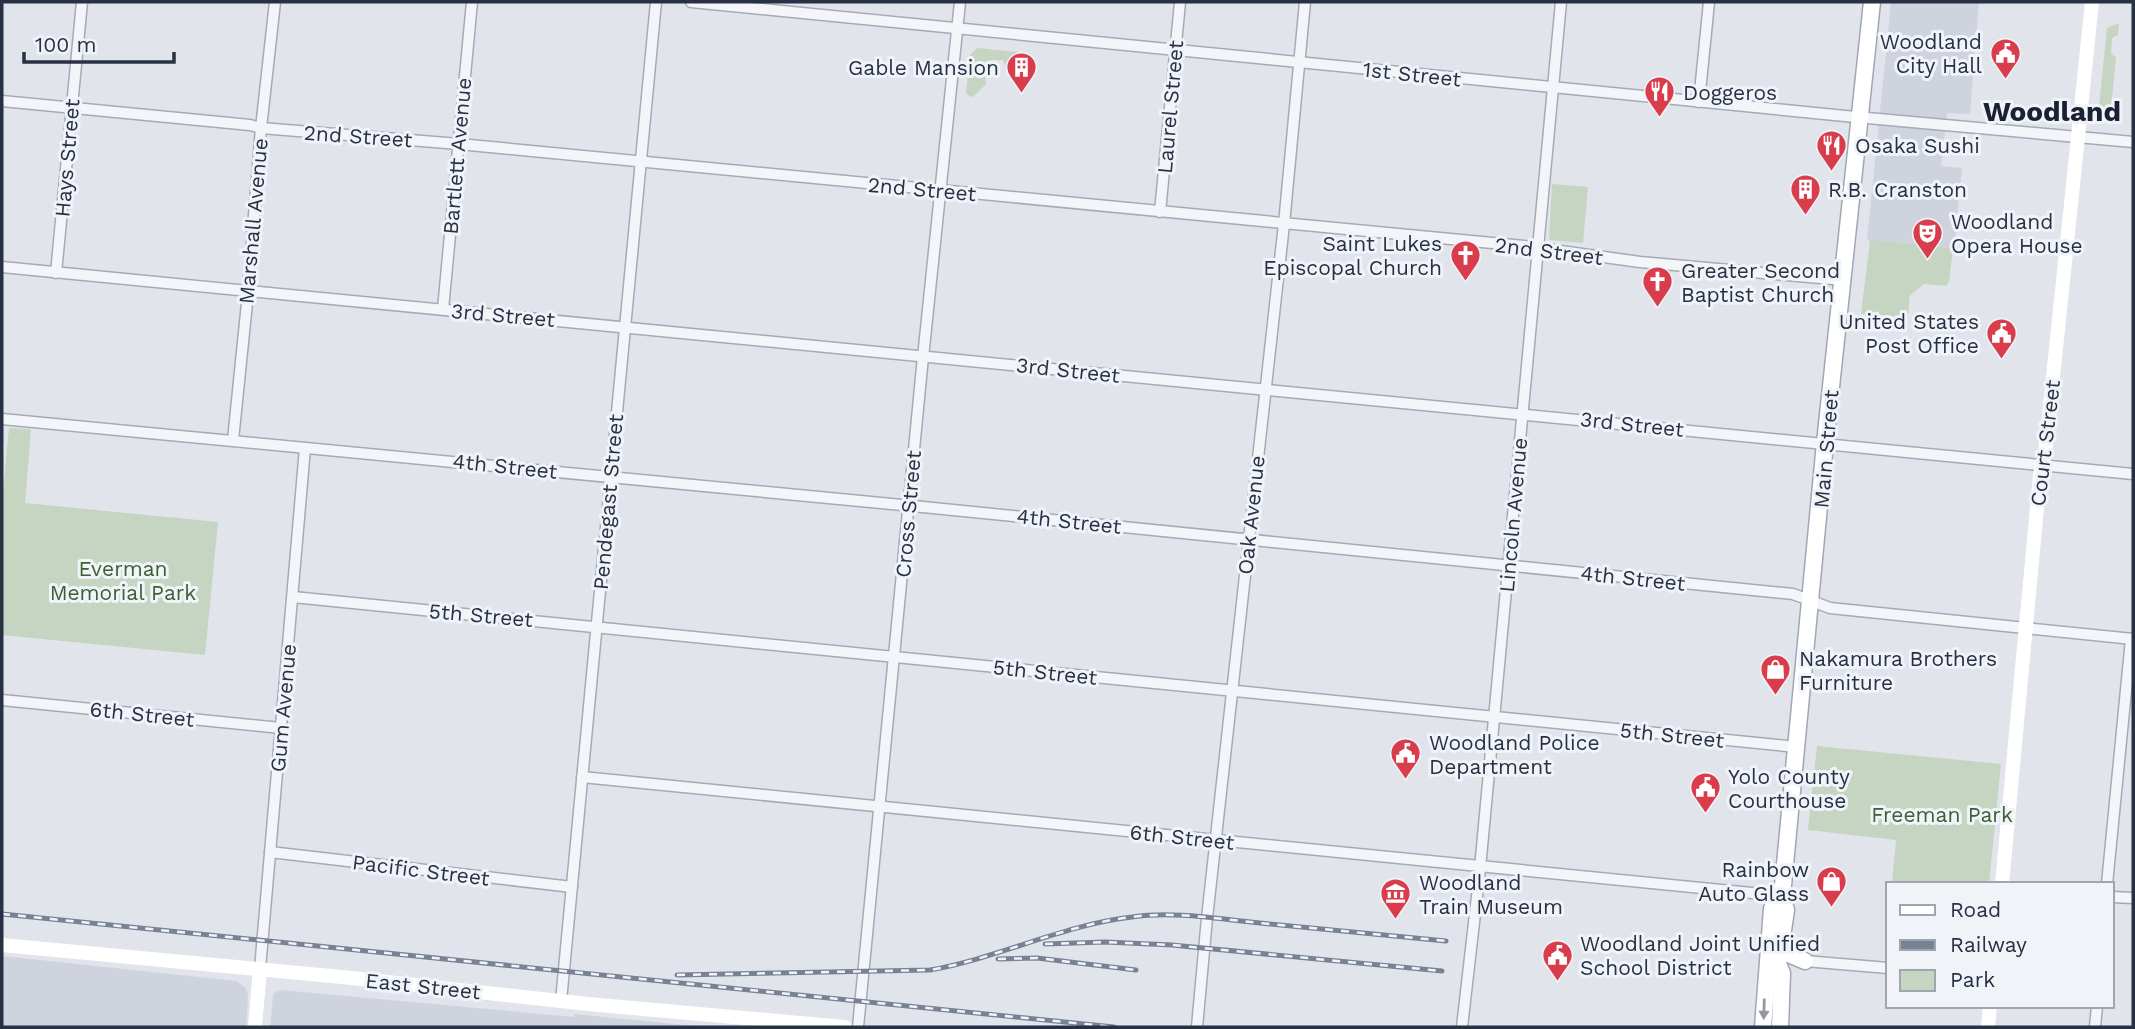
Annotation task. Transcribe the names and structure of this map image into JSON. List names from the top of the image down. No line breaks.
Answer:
{"streets":{"main road":["Main Street"],"street":["1st Street","Laurel Street","2nd Street","Bartlett Avenue","Hays Street","Marshall Avenue","3rd Street","Court Street","4th Street","Pendegast Street","Cross Street","Oak Avenue","Lincoln Avenue","5th Street","Gum Avenue","6th Street","Pacific Street","East Street"]},"crossings":[["1st Street","Laurel Street"],["1st Street","Court Street"],["1st Street","Main Street"],["1st Street","Cross Street"],["1st Street","Oak Avenue"],["1st Street","Lincoln Avenue"],["Laurel Street","2nd Street"],["2nd Street","Bartlett Avenue"],["2nd Street","Hays Street"],["2nd Street","Marshall Avenue"],["2nd Street","Main Street"],["2nd Street","Pendegast Street"],["2nd Street","Cross Street"],["2nd Street","Oak Avenue"],["2nd Street","Lincoln Avenue"],["Bartlett Avenue","3rd Street"],["Hays Street","3rd Street"],["Marshall Avenue","3rd Street"],["Marshall Avenue","4th Street"],["3rd Street","Court Street"],["3rd Street","Main Street"],["3rd Street","Pendegast Street"],["3rd Street","Cross Street"],["3rd Street","Oak Avenue"],["3rd Street","Lincoln Avenue"],["Court Street","4th Street"],["Main Street","4th Street"],["Main Street","5th Street"],["Main Street","6th Street"],["4th Street","Pendegast Street"],["4th Street","Cross Street"],["4th Street","Oak Avenue"],["4th Street","Lincoln Avenue"],["4th Street","Gum Avenue"],["Pendegast Street","5th Street"],["Pendegast Street","6th Street"],["Pendegast Street","Pacific Street"],["Pendegast Street","East Street"],["Cross Street","5th Street"],["Cross Street","6th Street"],["Oak Avenue","5th Street"],["Oak Avenue","6th Street"],["Lincoln Avenue","5th Street"],["Lincoln Avenue","6th Street"],["5th Street","Gum Avenue"],["Gum Avenue","6th Street"],["Gum Avenue","Pacific Street"],["Gum Avenue","East Street"]],"districts":["Woodland"],"parks":["Everman Memorial Park","Freeman Park"],"places":{"public building":["Woodland City Hall","United States Post Office","Woodland Police Department","Yolo County Courthouse","Woodland Joint Unified School District"],"building":["Gable Mansion","R.B. Cranston"],"restaurant":["Doggeros","Osaka Sushi"],"theatre":["Woodland Opera House"],"church":["Saint Lukes Episcopal Church","Greater Second Baptist Church"],"shop":["Nakamura Brothers Furniture","Rainbow Auto Glass"],"museum":["Woodland Train Museum"]},"legend":["Road","Railway","Park"],"scale_bar":"100 m"}
